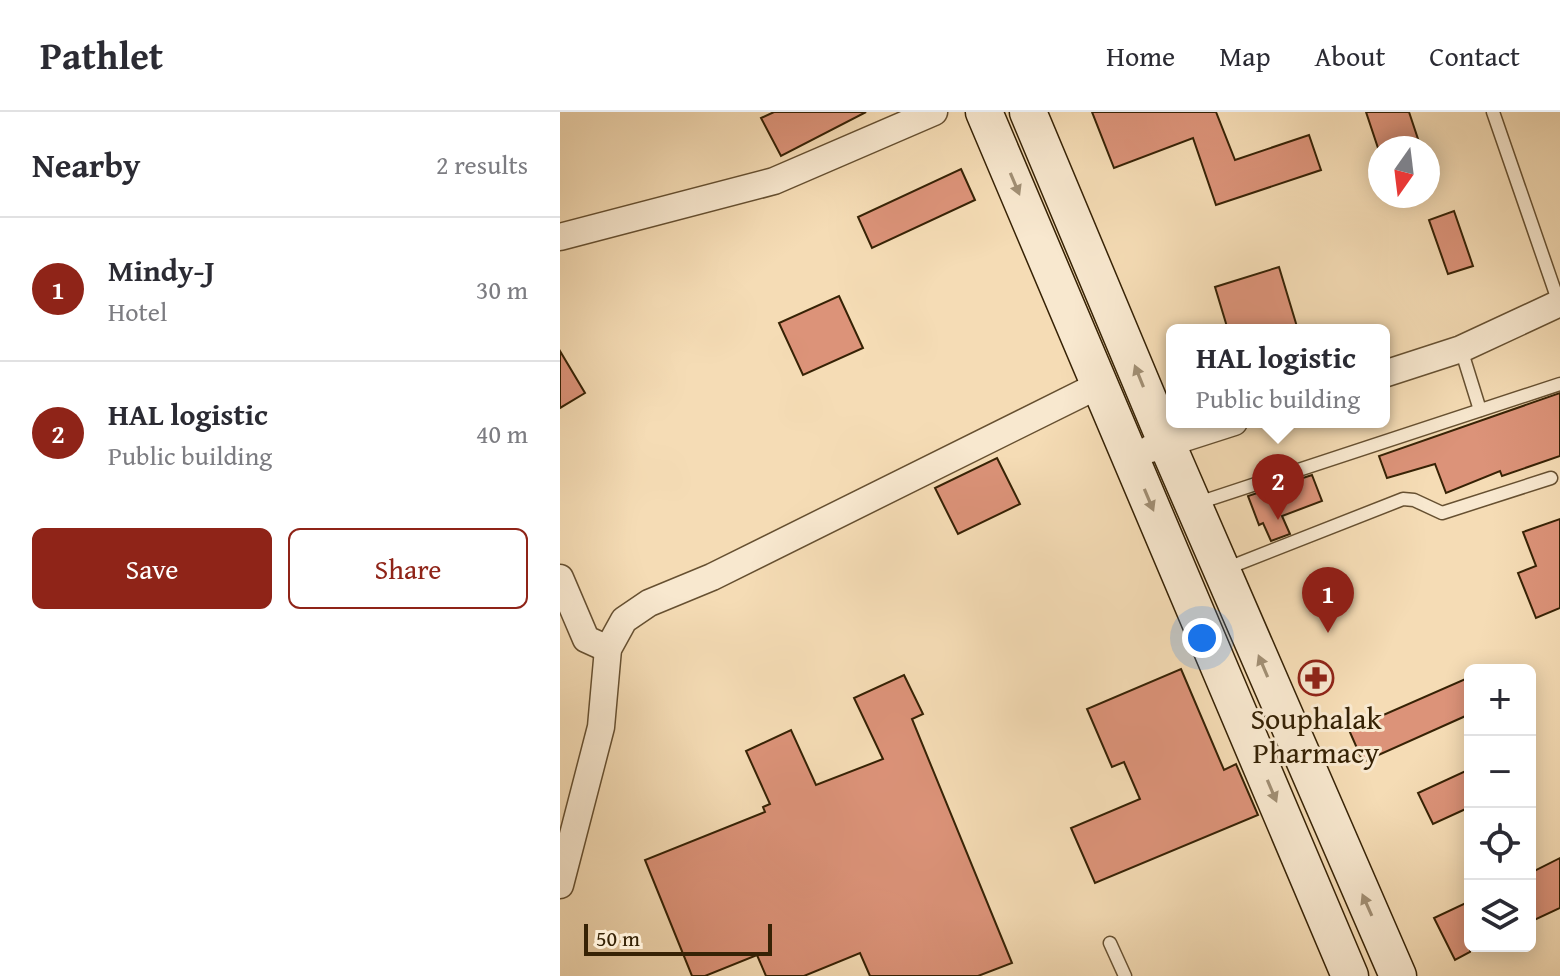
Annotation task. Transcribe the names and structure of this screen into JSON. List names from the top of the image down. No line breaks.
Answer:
{"places":{"pharmacy":["Souphalak Pharmacy"]},"scale_bar":"50 m","north":"bottom","page":{"header":"Pathlet","nav":["Home","Map","About","Contact"],"heading":["Nearby","2 results"],"list":[{"mark":"1","name":"Mindy-J","note":"Hotel","value":"30 m"},{"mark":"2","name":"HAL logistic","note":"Public building","value":"40 m"}],"popup":["HAL logistic","Public building"],"pins":["2","1"],"buttons":["Save","Share"],"map_buttons":["+","−"],"scale":"50 m"}}
